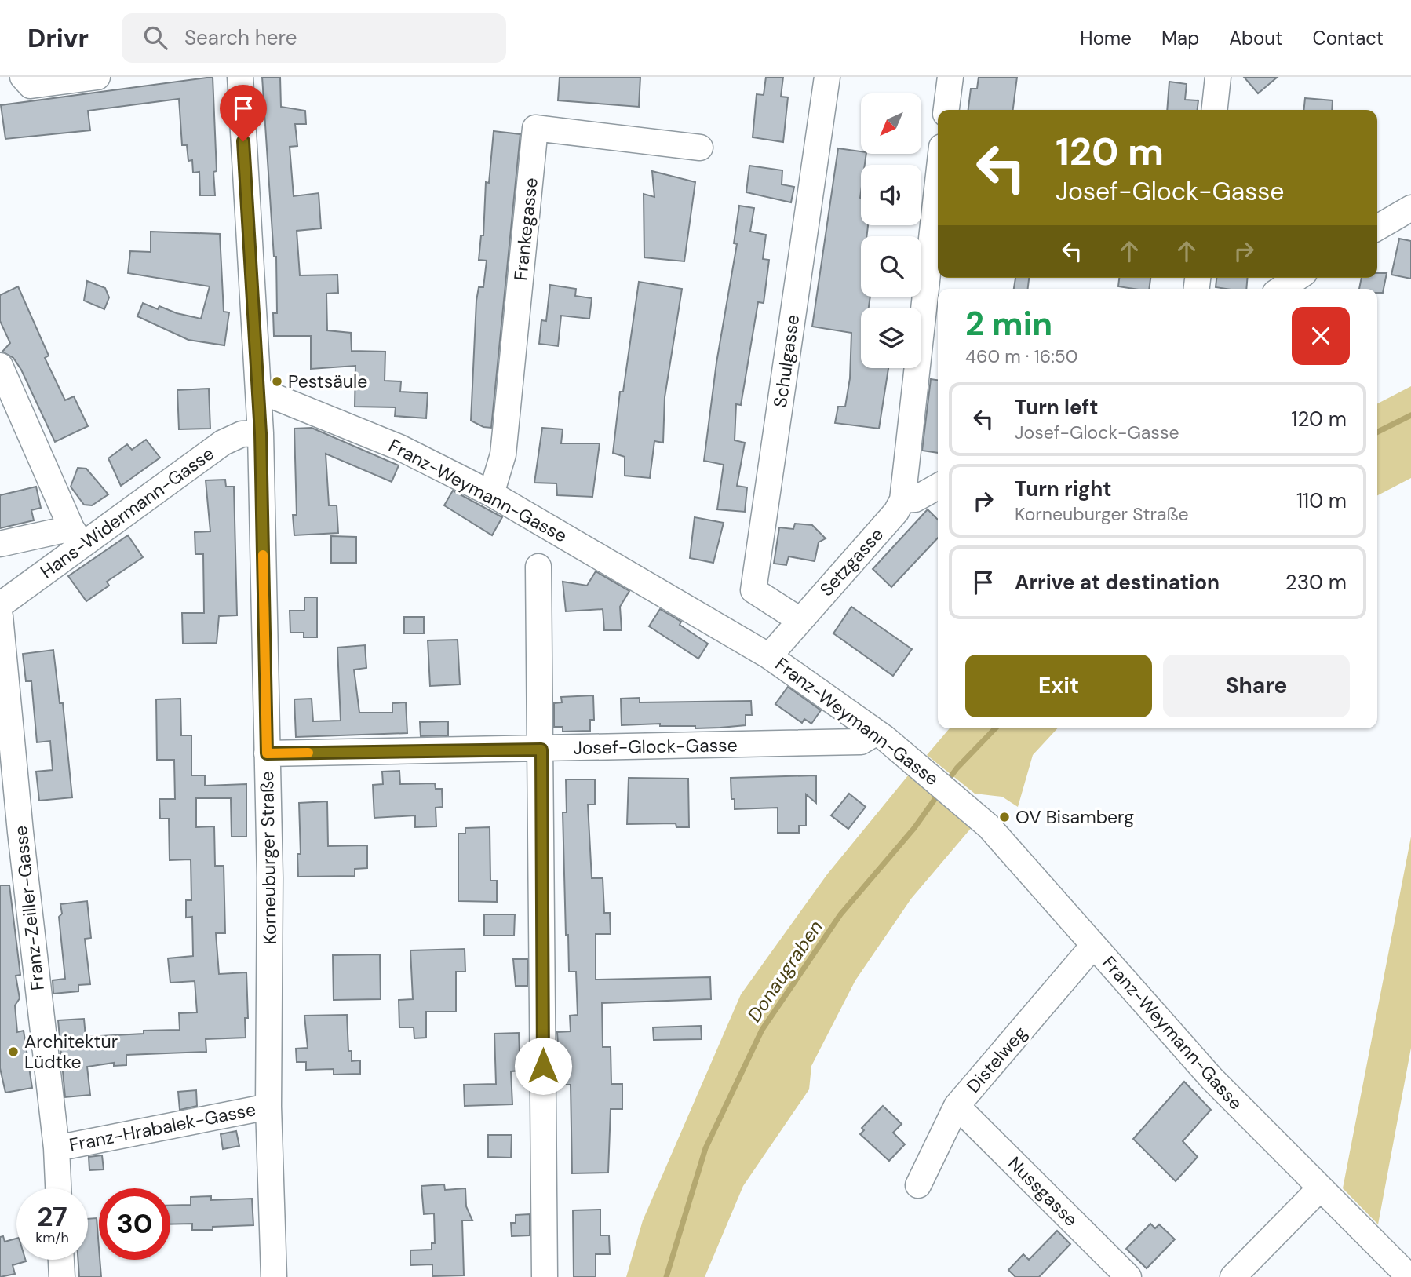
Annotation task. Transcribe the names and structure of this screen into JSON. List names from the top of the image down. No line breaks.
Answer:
{"streets":{"street":["Frankegasse","Schulgasse","Franz-Weymann-Gasse","Hans-Widermann-Gasse","Setzgasse","Josef-Glock-Gasse","Korneuburger Straße","Franz-Zeiller-Gasse","Distelweg","Franz-Hrabalek-Gasse","Nussgasse"]},"crossings":[["Frankegasse","Franz-Weymann-Gasse"],["Schulgasse","Setzgasse"],["Franz-Weymann-Gasse","Setzgasse"],["Franz-Weymann-Gasse","Josef-Glock-Gasse"],["Franz-Weymann-Gasse","Korneuburger Straße"],["Franz-Weymann-Gasse","Distelweg"],["Hans-Widermann-Gasse","Korneuburger Straße"],["Josef-Glock-Gasse","Korneuburger Straße"],["Korneuburger Straße","Franz-Hrabalek-Gasse"],["Franz-Zeiller-Gasse","Franz-Hrabalek-Gasse"],["Distelweg","Nussgasse"]],"water":["Donaugraben"],"places":["Pestsäule","OV Bisamberg","Architektur Lüdtke"],"north":"bottom left","page":{"header":"Drivr","search":"Search here","nav":["Home","Map","About","Contact"],"turn":["120 m","Josef-Glock-Gasse"],"heading":["2 min","460 m · 16:50"],"list":[{"name":"Turn left","note":"Josef-Glock-Gasse","value":"120 m"},{"name":"Turn right","note":"Korneuburger Straße","value":"110 m"},{"name":"Arrive at destination","value":"230 m"}],"buttons":["Exit","Share"],"speed":"27 km/h","limit":"30"}}
